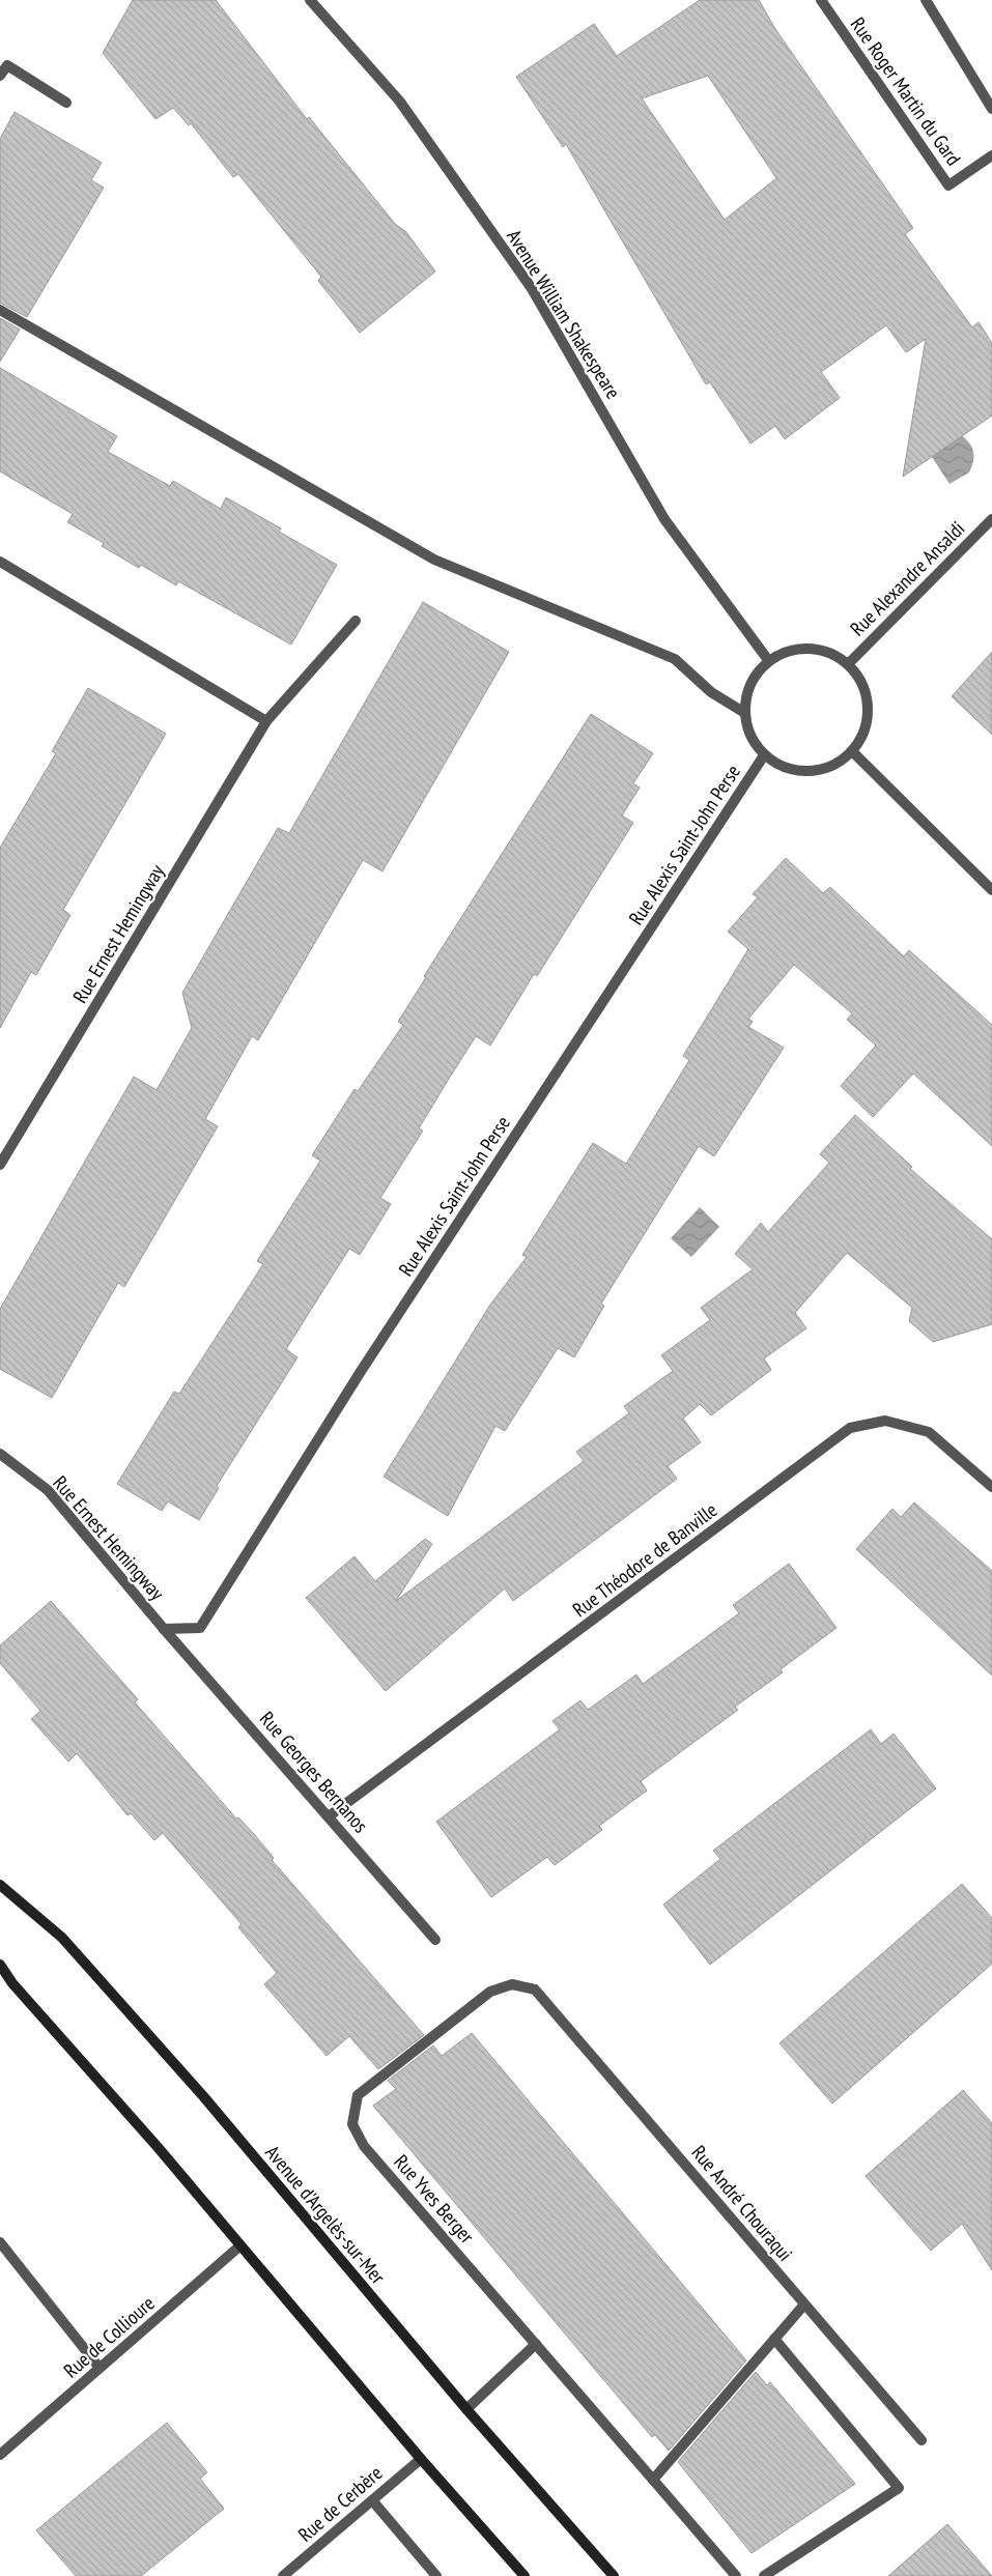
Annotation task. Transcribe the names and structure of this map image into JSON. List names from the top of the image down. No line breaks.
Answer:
{"streets":{"main road":["Avenue d'Argelès-sur-Mer"],"street":["Rue Roger Martin du Gard","Avenue William Shakespeare","Rue Alexandre Ansaldi","Rue Alexis Saint-John Perse","Rue Ernest Hemingway","Rue Théodore de Banville","Rue Georges Bernanos","Rue Yves Berger","Rue André Chouraqui","Rue de Collioure","Rue de Cerbère"]},"crossings":[["Avenue William Shakespeare","Rue Alexandre Ansaldi"],["Avenue William Shakespeare","Rue Alexis Saint-John Perse"],["Rue Alexandre Ansaldi","Rue Alexis Saint-John Perse"],["Rue Alexis Saint-John Perse","Rue Ernest Hemingway"],["Rue Alexis Saint-John Perse","Rue Georges Bernanos"],["Rue Ernest Hemingway","Rue Georges Bernanos"],["Rue Théodore de Banville","Rue Georges Bernanos"],["Rue Yves Berger","Rue André Chouraqui"]]}
